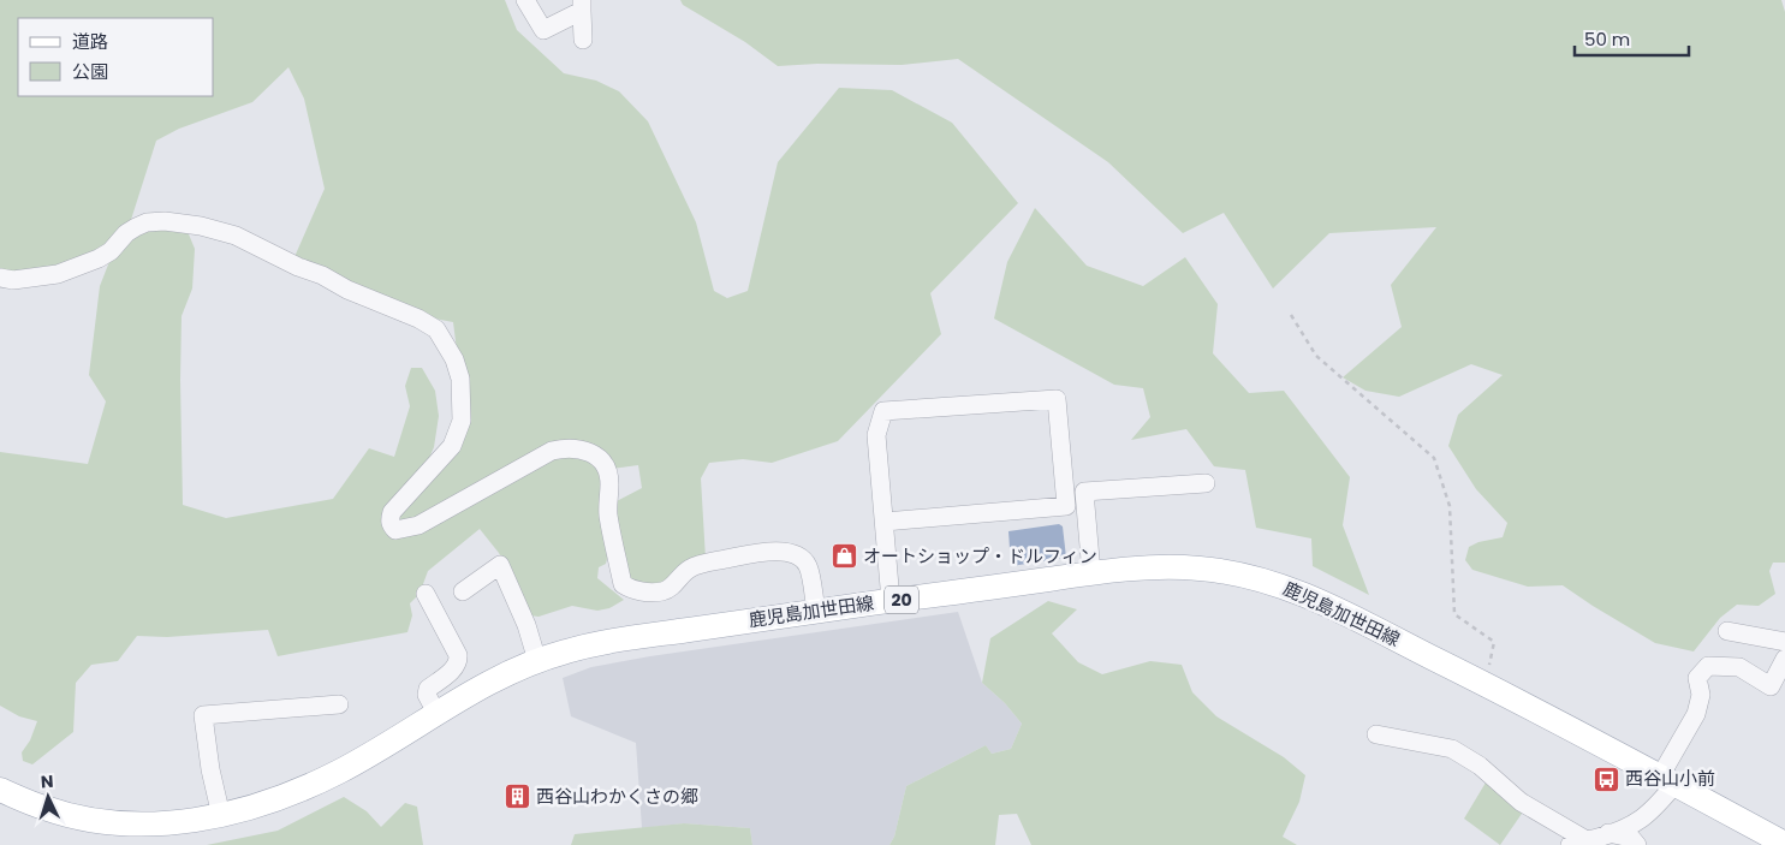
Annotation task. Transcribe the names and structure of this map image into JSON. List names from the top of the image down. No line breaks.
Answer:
{"streets":{"main road":["20","鹿児島加世田線"]},"places":{"shop":["オートショップ・ドルフィン"],"bus stop":["西谷山小前"],"building":["西谷山わかくさの郷"]},"legend":["道路","公園"],"scale_bar":"50 m","north":"top"}
